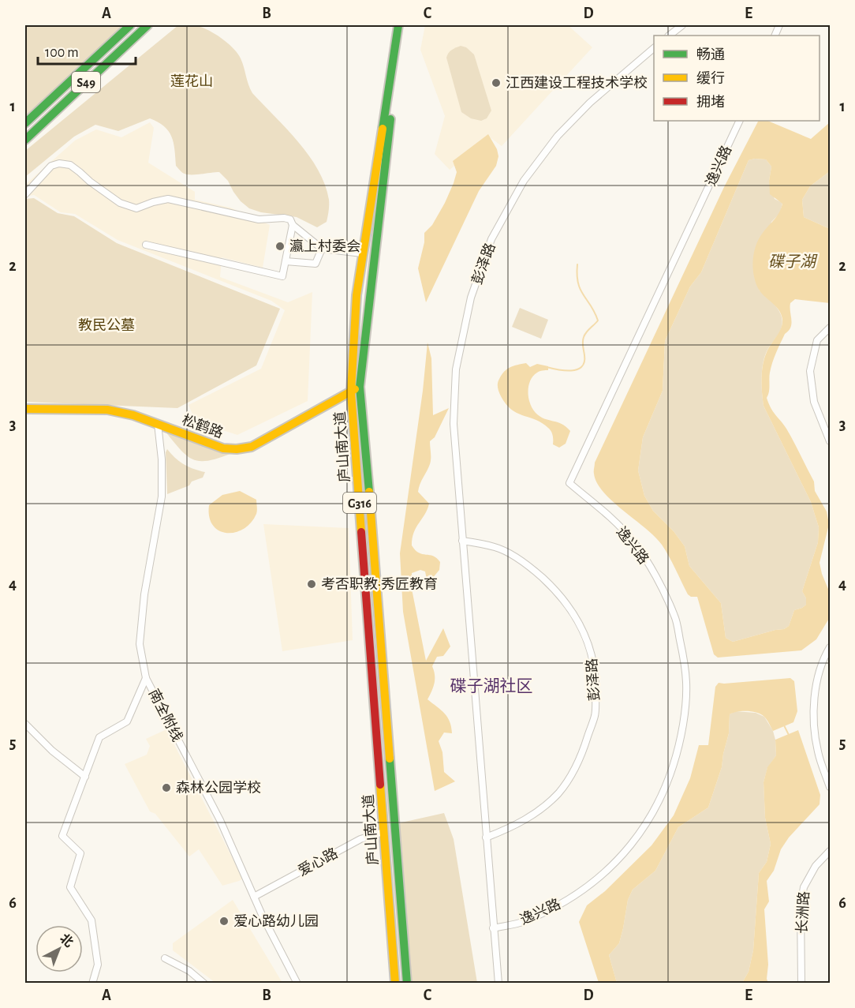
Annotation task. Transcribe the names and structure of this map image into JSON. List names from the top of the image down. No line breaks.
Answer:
{"streets":{"main road":["S49","松鹤路","庐山南大道","G316"],"street":["逸兴路","彭泽路","南全附线","爱心路","长洲路"]},"crossings":[["逸兴路","彭泽路"],["松鹤路","庐山南大道"],["松鹤路","南全附线"],["庐山南大道","爱心路"],["南全附线","爱心路"]],"districts":["碟子湖社区"],"water":["碟子湖"],"parks":["莲花山","教民公墓"],"places":["江西建设工程技术学校","瀛上村委会","考否职教·秀匠教育","森林公园学校","爱心路幼儿园"],"legend":["畅通","缓行","拥堵"],"scale_bar":"100 m","north":"top right","grid":{"columns":["A","B","C","D","E"],"rows":["1","2","3","4","5","6"]}}
